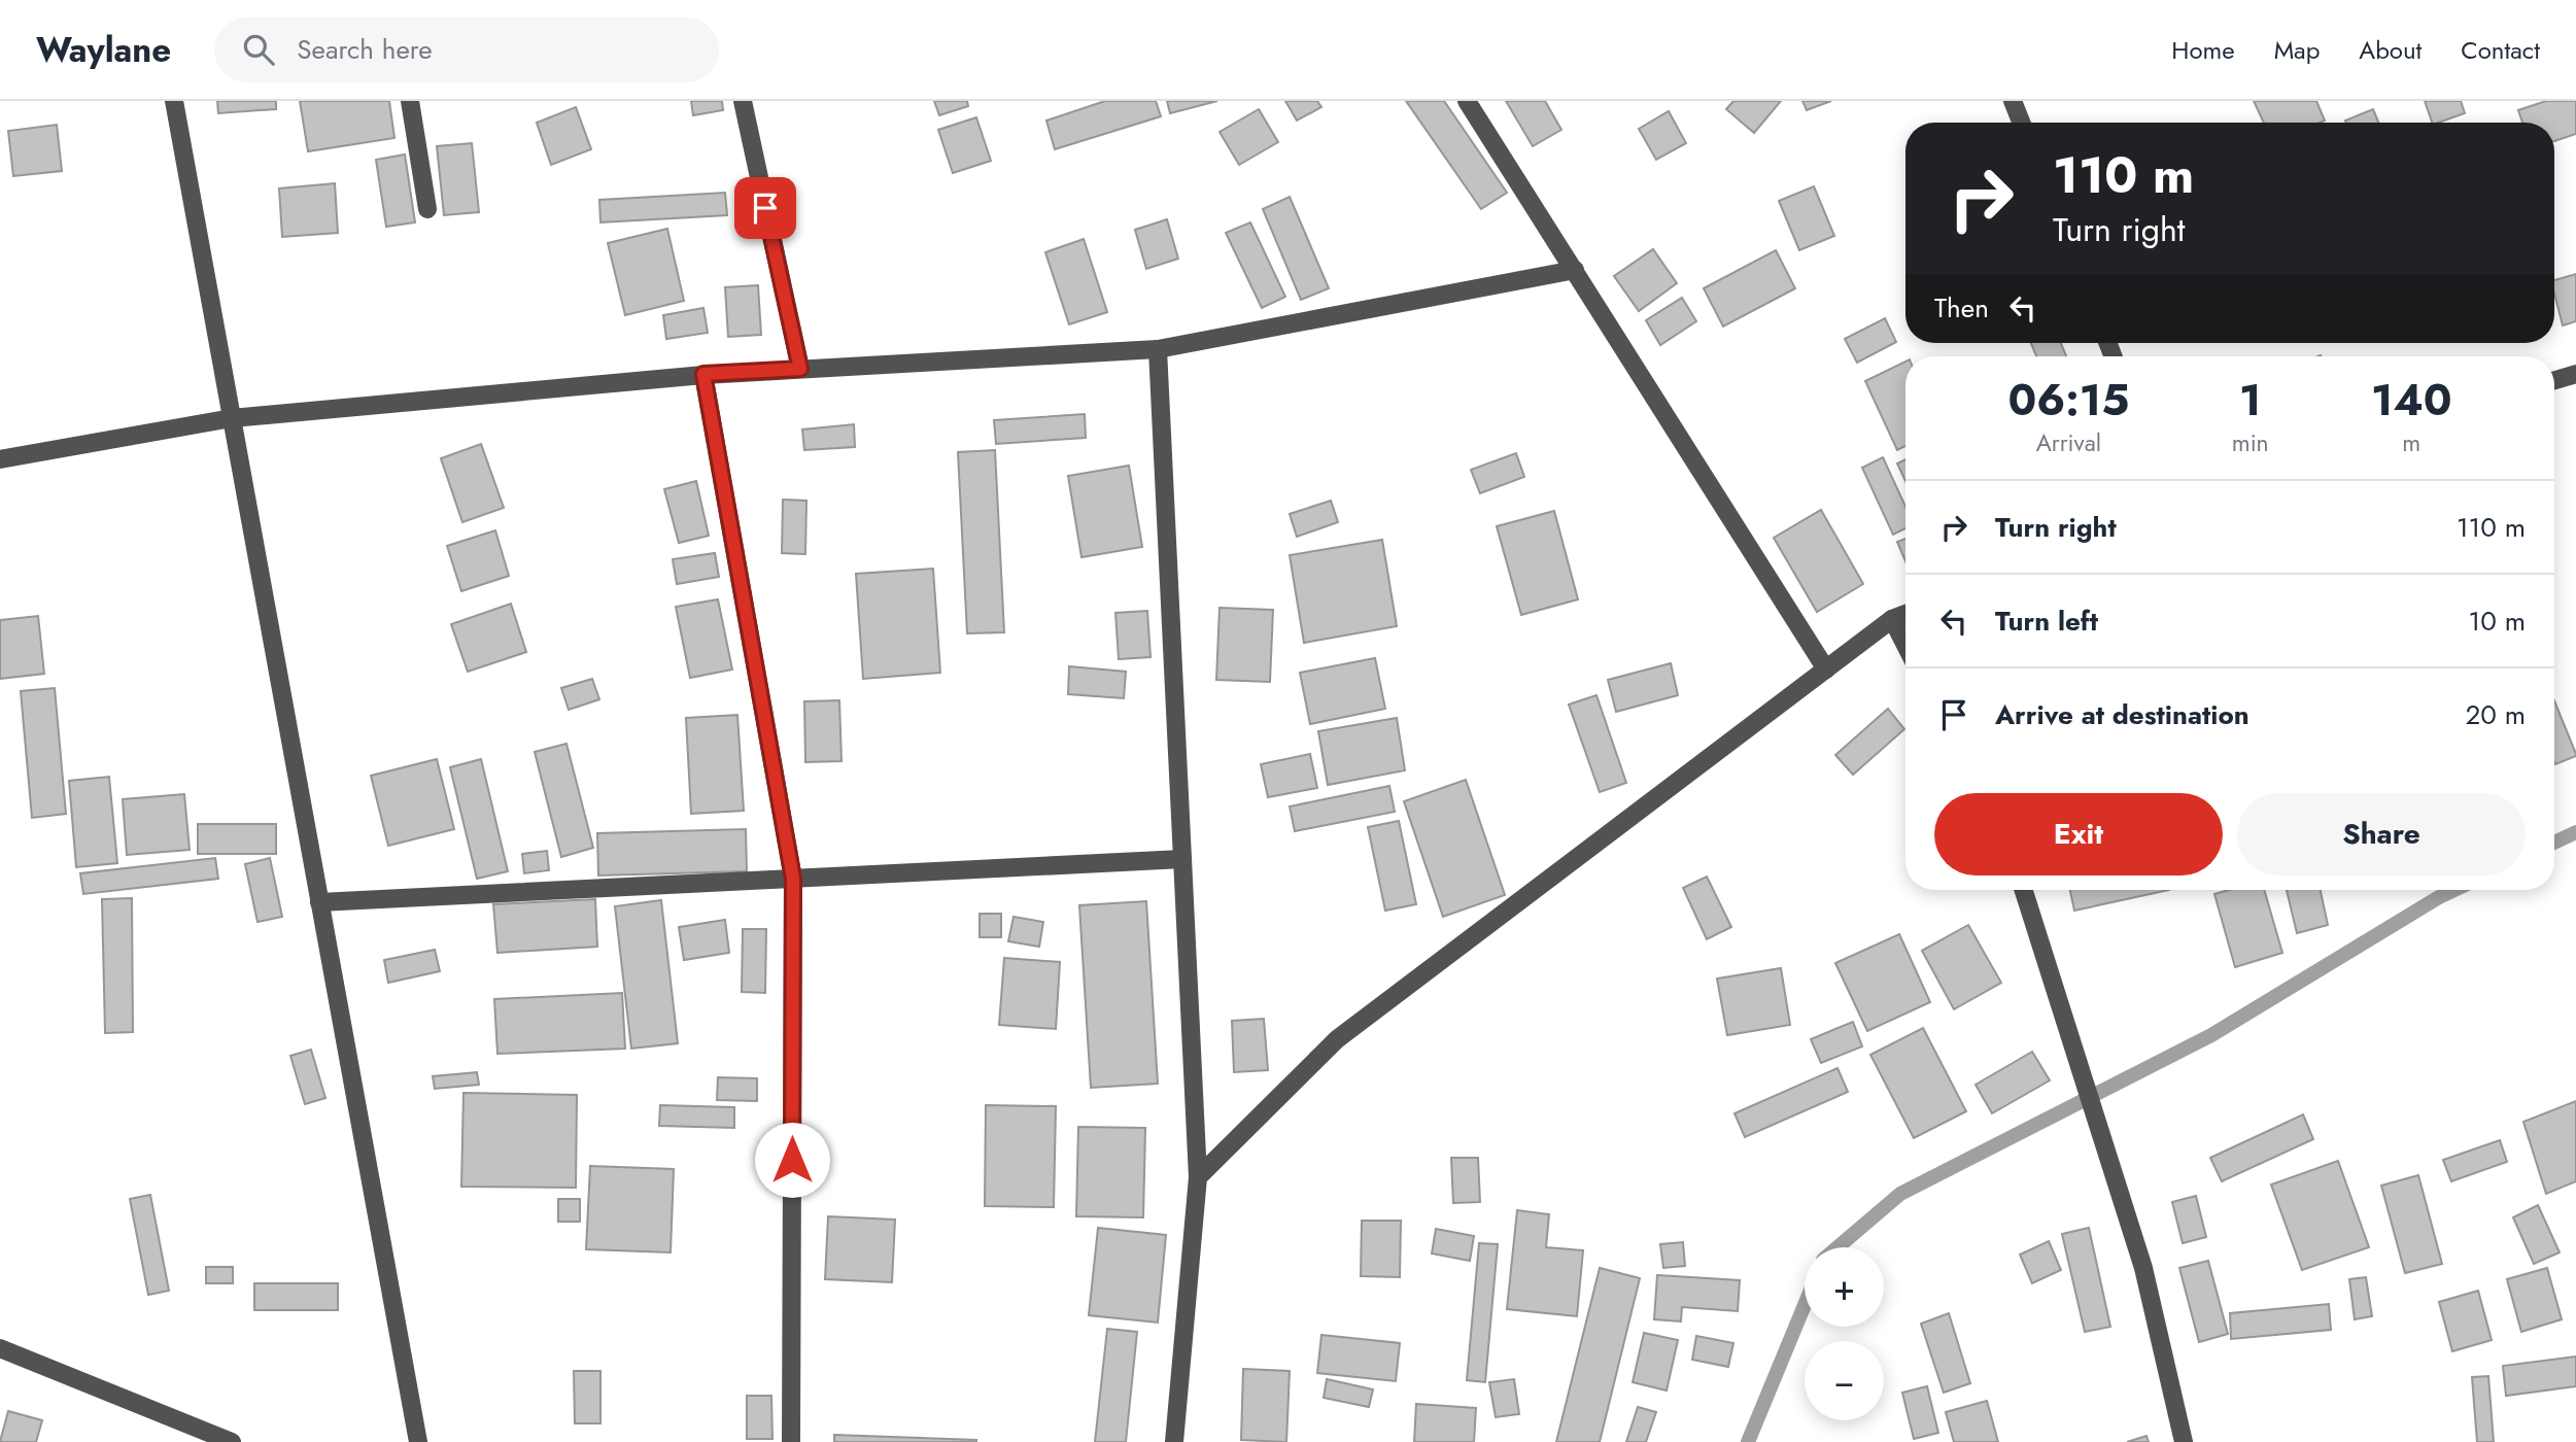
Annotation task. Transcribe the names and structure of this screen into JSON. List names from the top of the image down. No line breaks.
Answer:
{"page":{"header":"Waylane","search":"Search here","nav":["Home","Map","About","Contact"],"turn":["110 m","Turn right"],"then":"Then","eta":["06:15","Arrival","1","min","140","m"],"list":[{"name":"Turn right","value":"110 m"},{"name":"Turn left","value":"10 m"},{"name":"Arrive at destination","value":"20 m"}],"buttons":["Exit","Share"],"map_buttons":["+","−"]}}
